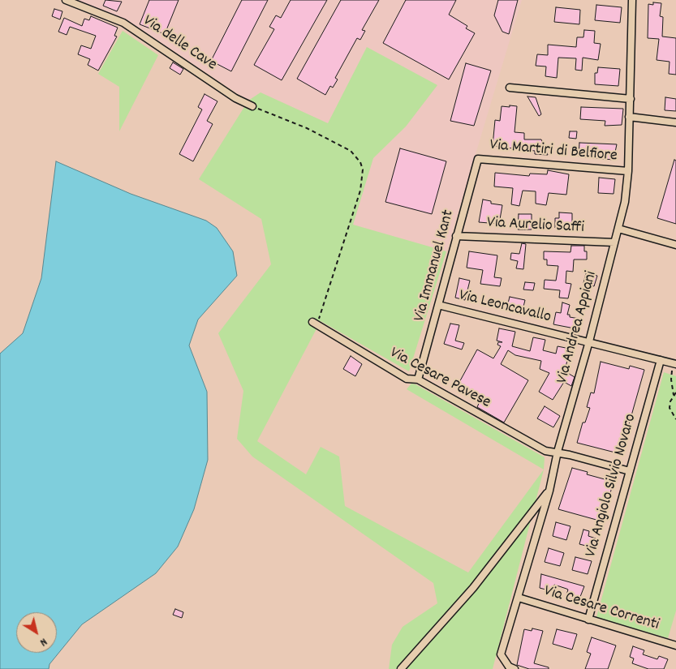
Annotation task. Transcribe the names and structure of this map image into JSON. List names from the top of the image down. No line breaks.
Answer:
{"streets":{"street":["Via delle Cave","Via Martiri di Belfiore","Via Aurelio Saffi","Via Immanuel Kant","Via Leoncavallo","Via Andrea Appiani","Via Cesare Pavese","Via Angiolo Silvio Novaro","Via Cesare Correnti"]},"crossings":[["Via Martiri di Belfiore","Via Immanuel Kant"],["Via Martiri di Belfiore","Via Andrea Appiani"],["Via Aurelio Saffi","Via Immanuel Kant"],["Via Aurelio Saffi","Via Andrea Appiani"],["Via Immanuel Kant","Via Leoncavallo"],["Via Immanuel Kant","Via Cesare Pavese"],["Via Leoncavallo","Via Andrea Appiani"],["Via Leoncavallo","Via Angiolo Silvio Novaro"],["Via Andrea Appiani","Via Cesare Pavese"],["Via Andrea Appiani","Via Cesare Correnti"],["Via Cesare Pavese","Via Angiolo Silvio Novaro"],["Via Angiolo Silvio Novaro","Via Cesare Correnti"]],"north":"bottom right"}
